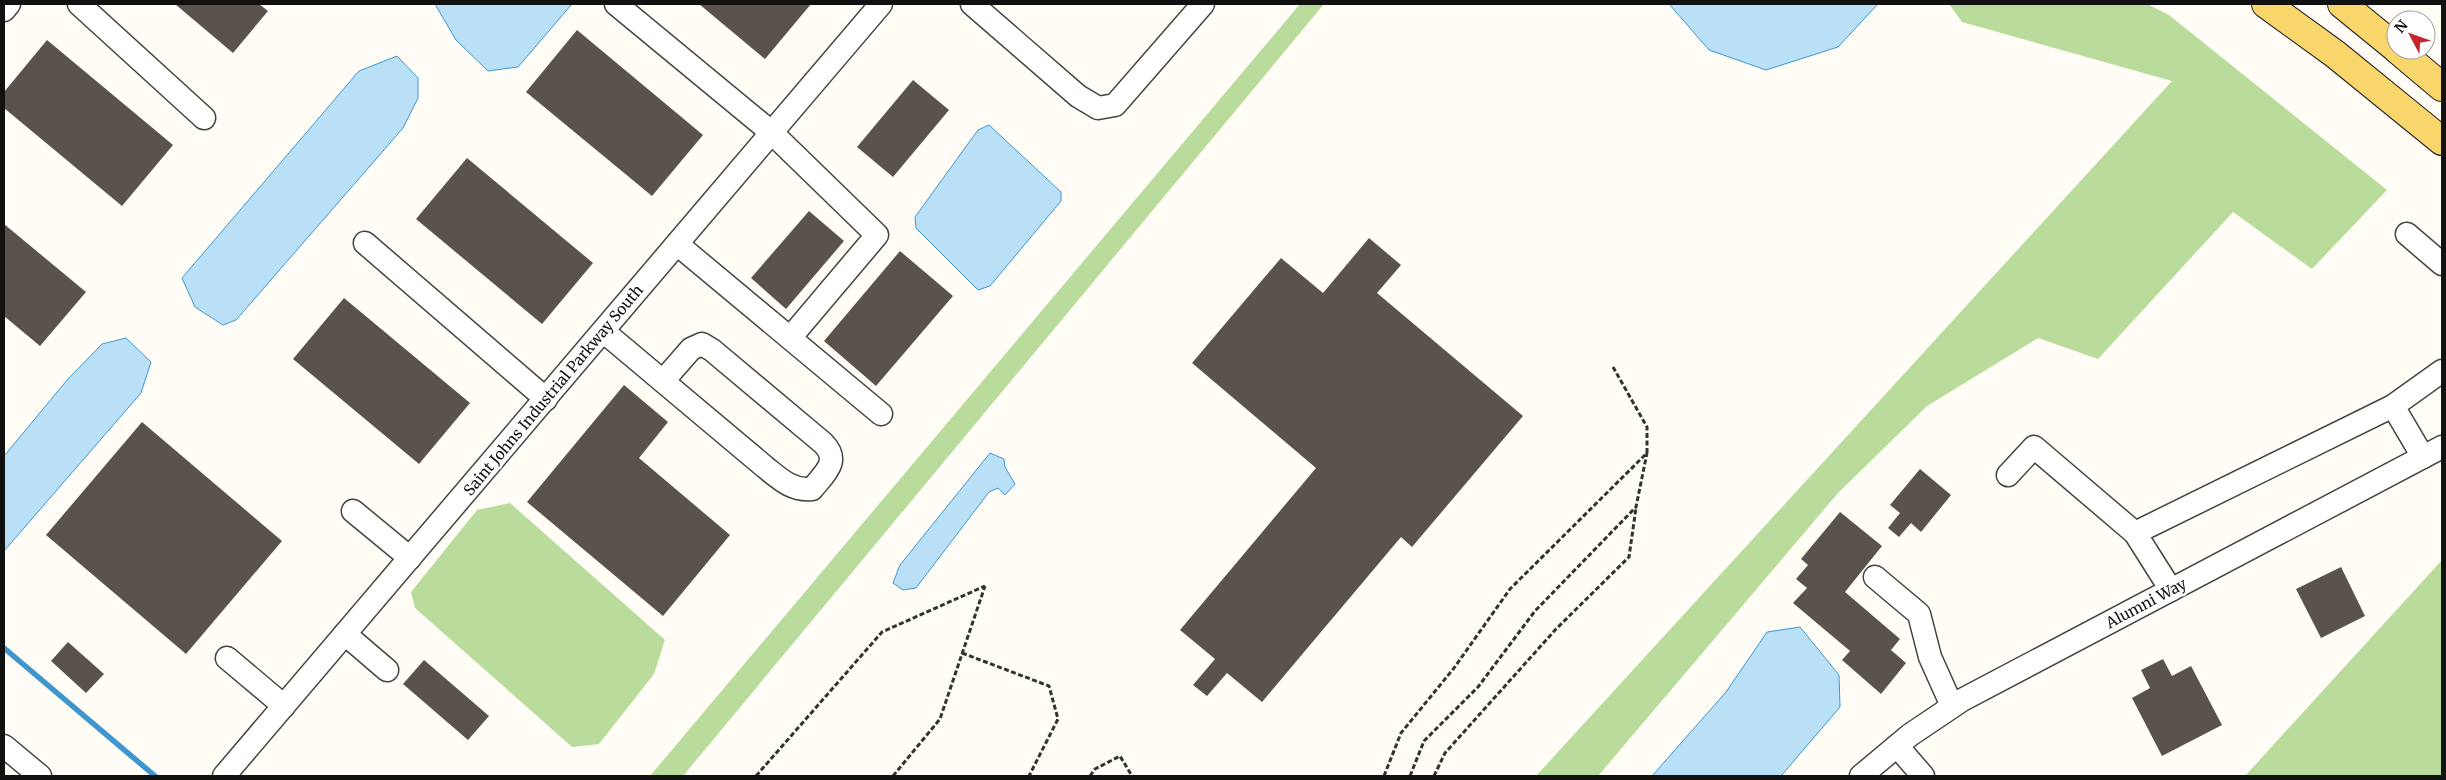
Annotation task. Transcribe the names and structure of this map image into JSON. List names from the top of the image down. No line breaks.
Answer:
{"streets":{"street":["Saint Johns Industrial Parkway South","Alumni Way"]},"north":"top left"}
